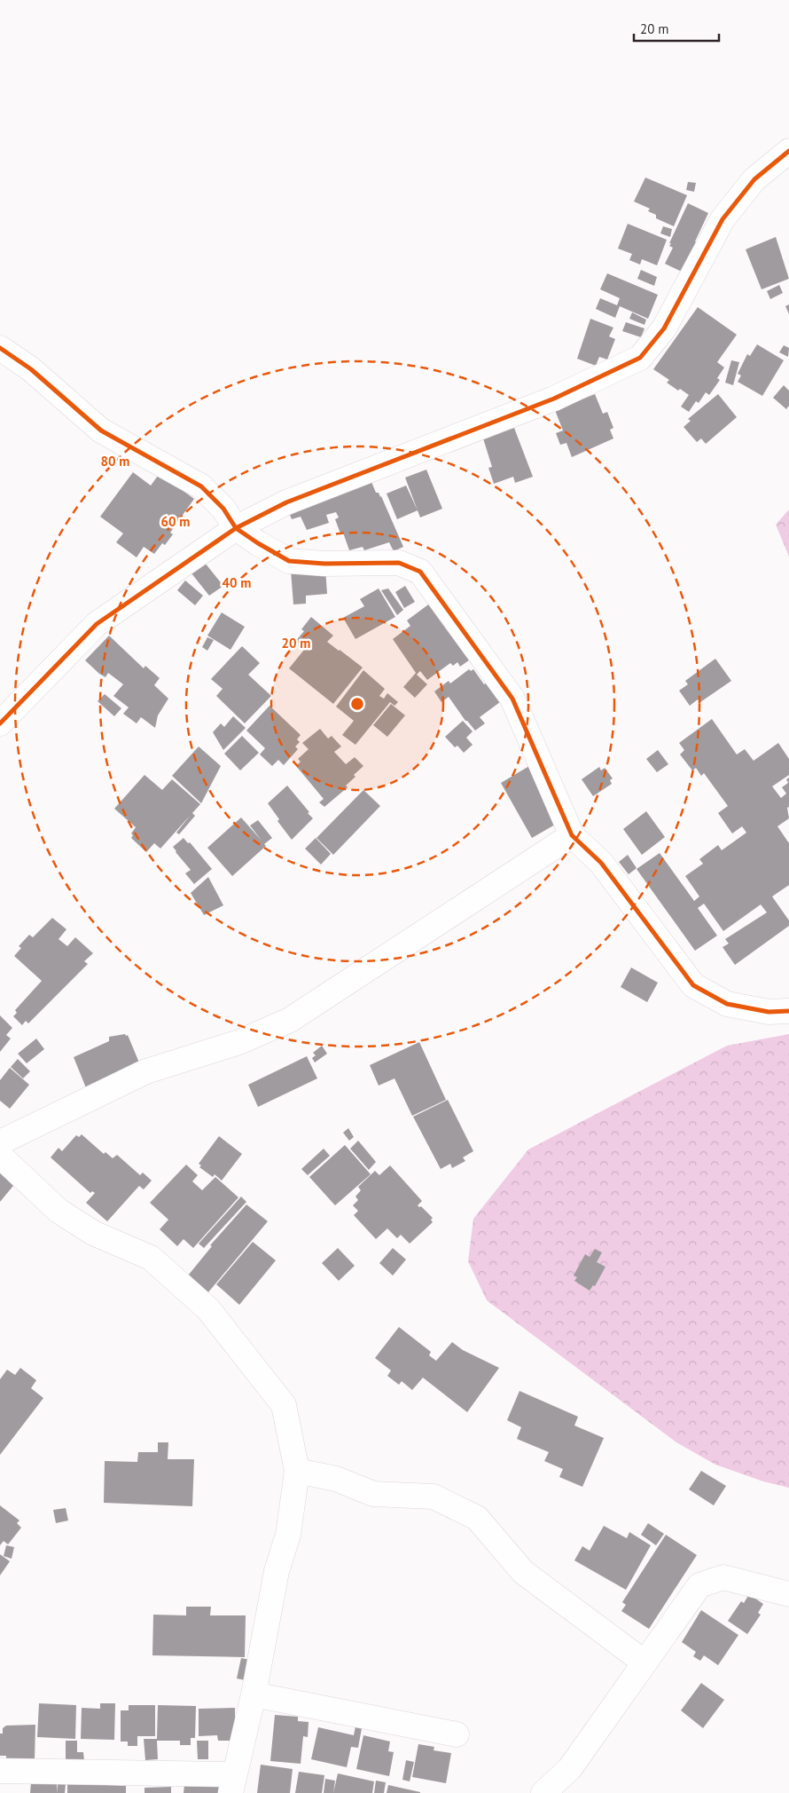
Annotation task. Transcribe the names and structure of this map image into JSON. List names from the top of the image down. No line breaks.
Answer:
{"scale_bar":"20 m","rings":["80 m","60 m","40 m","20 m"]}
